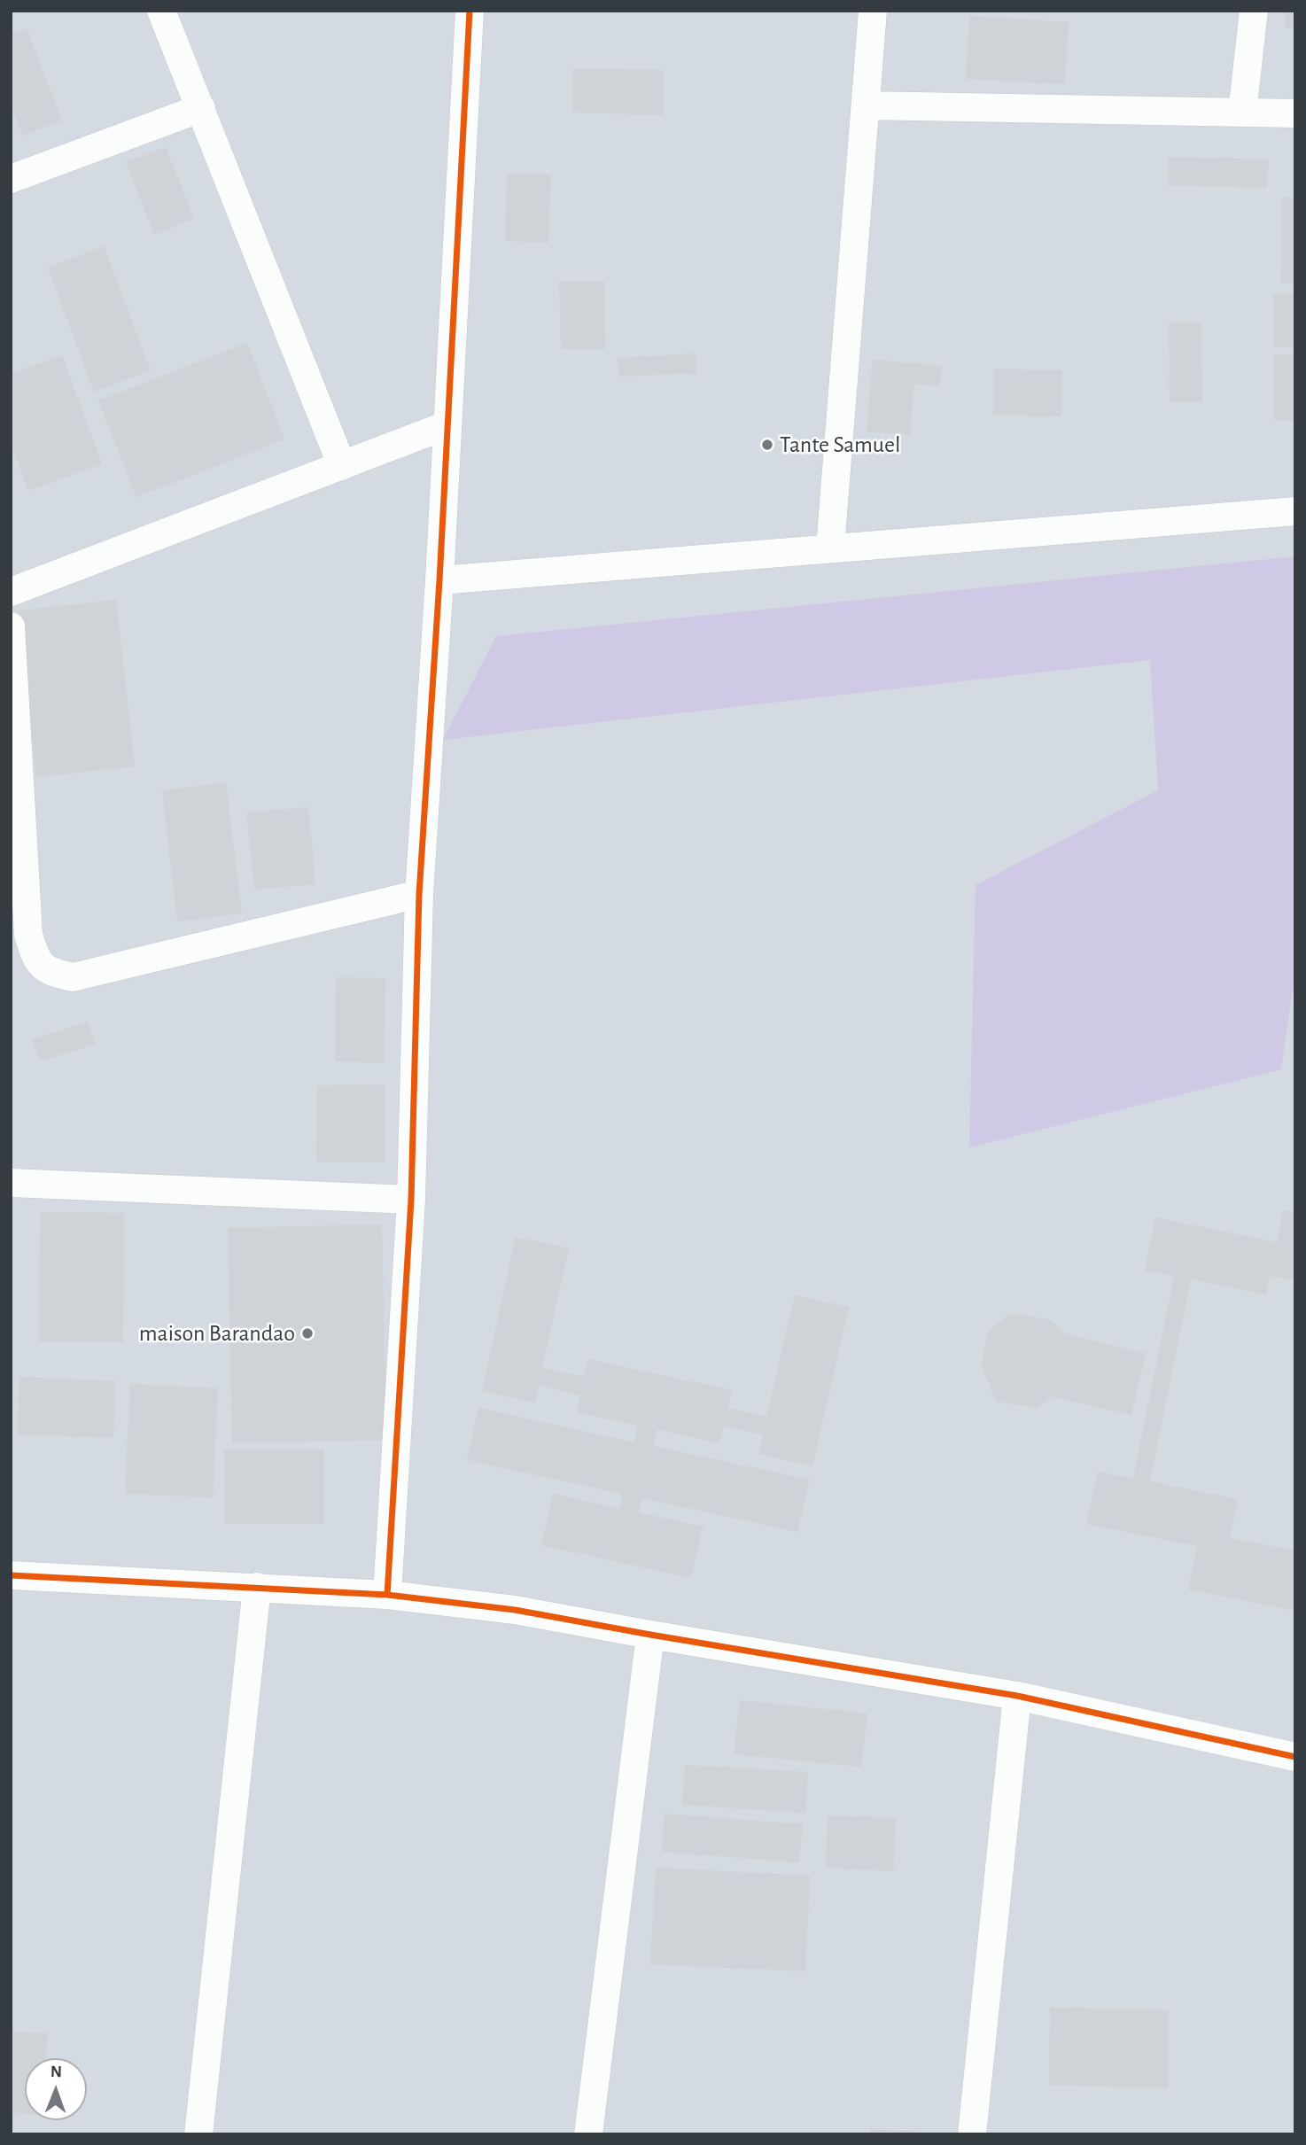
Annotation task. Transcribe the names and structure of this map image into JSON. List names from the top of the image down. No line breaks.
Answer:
{"places":["Tante Samuel","maison Barandao"],"north":"top"}
